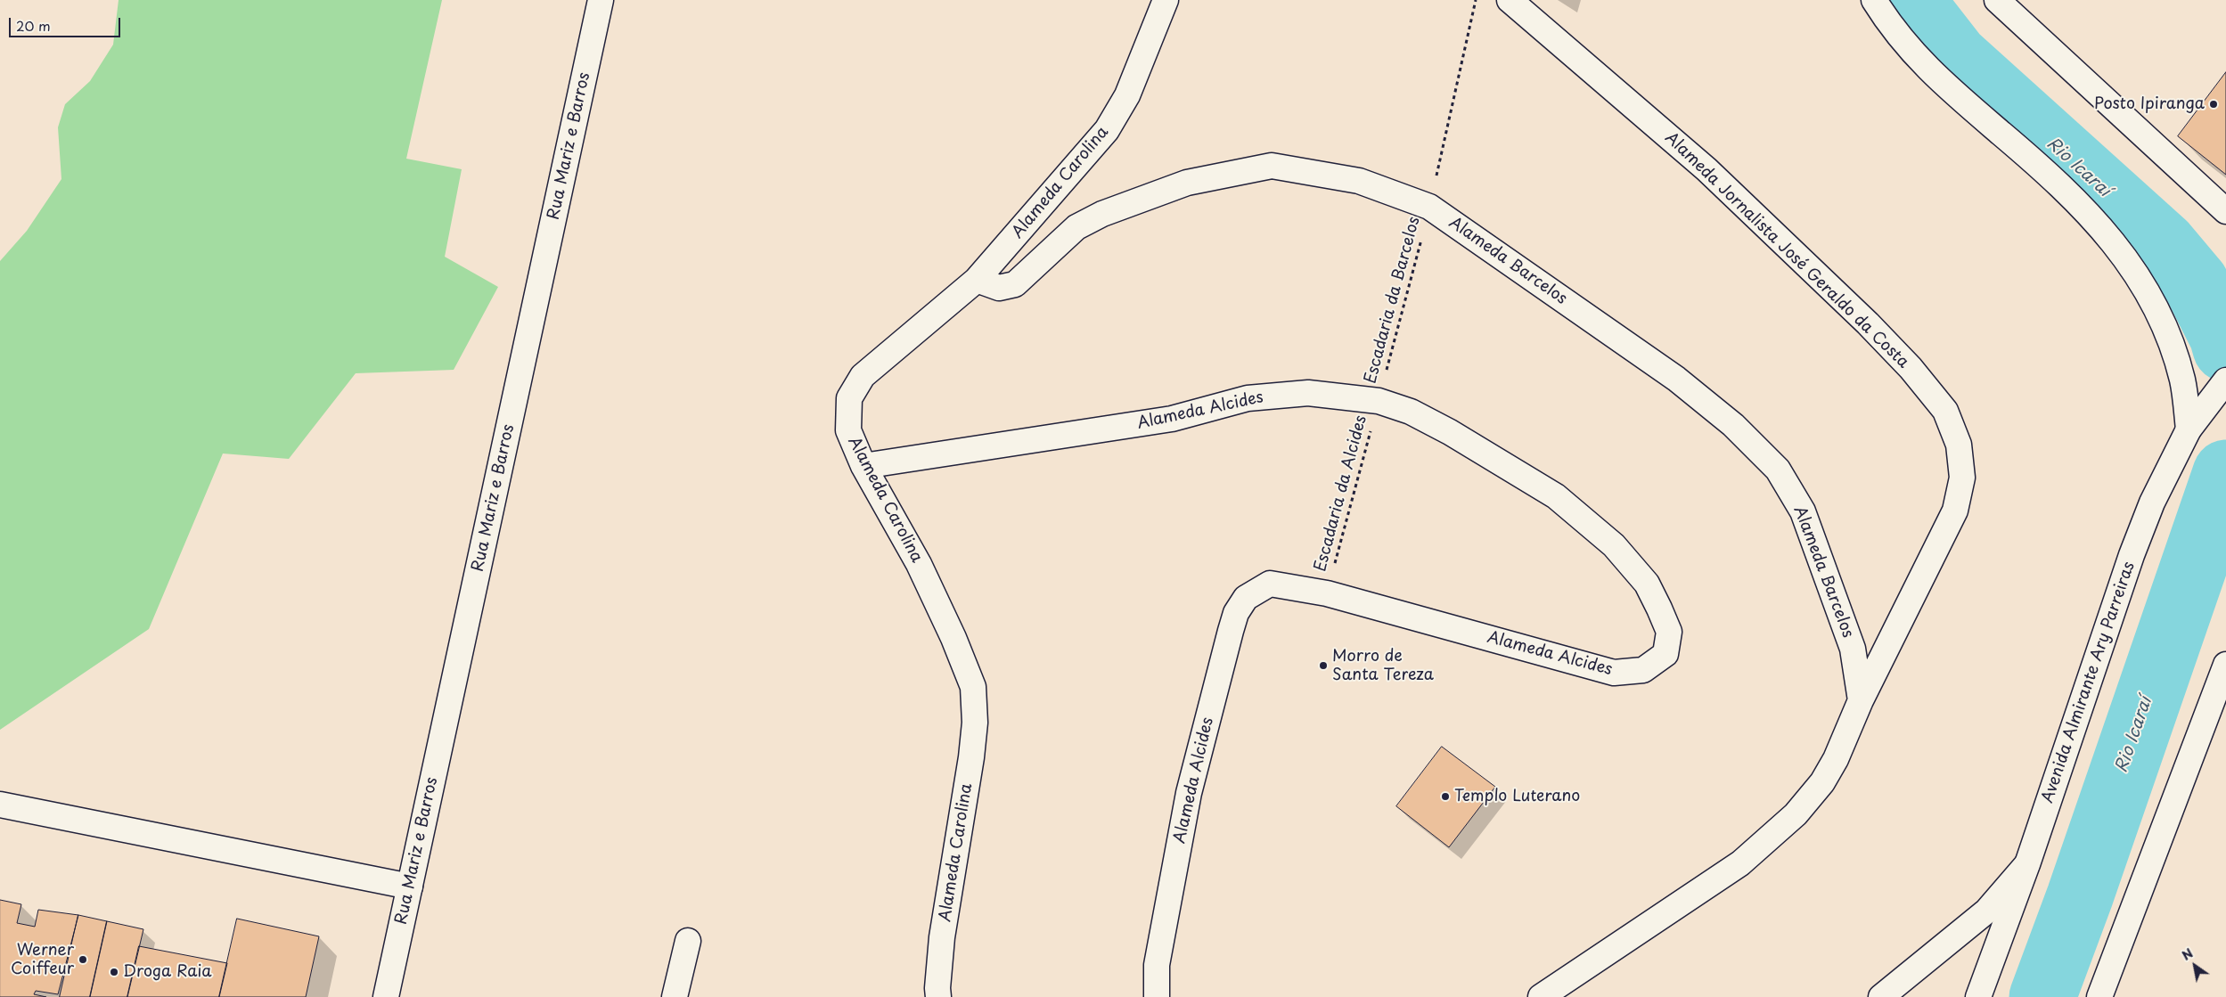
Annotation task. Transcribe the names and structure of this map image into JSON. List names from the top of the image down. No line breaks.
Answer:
{"streets":{"street":["Rua Mariz e Barros","Alameda Carolina","Alameda Jornalista José Geraldo da Costa","Alameda Barcelos","Alameda Alcides","Avenida Almirante Ary Parreiras"],"path":["Escadaria da Barcelos","Escadaria da Alcides"]},"crossings":[["Alameda Carolina","Alameda Barcelos"],["Alameda Carolina","Alameda Alcides"],["Alameda Jornalista José Geraldo da Costa","Alameda Barcelos"],["Alameda Barcelos","Escadaria da Barcelos"],["Escadaria da Barcelos","Alameda Alcides"],["Escadaria da Barcelos","Escadaria da Alcides"],["Alameda Alcides","Escadaria da Alcides"]],"water":["Rio Icaraí"],"places":["Posto Ipiranga","Morro de Santa Tereza","Templo Luterano","Werner Coiffeur","Droga Raia"],"scale_bar":"20 m","north":"top left"}
